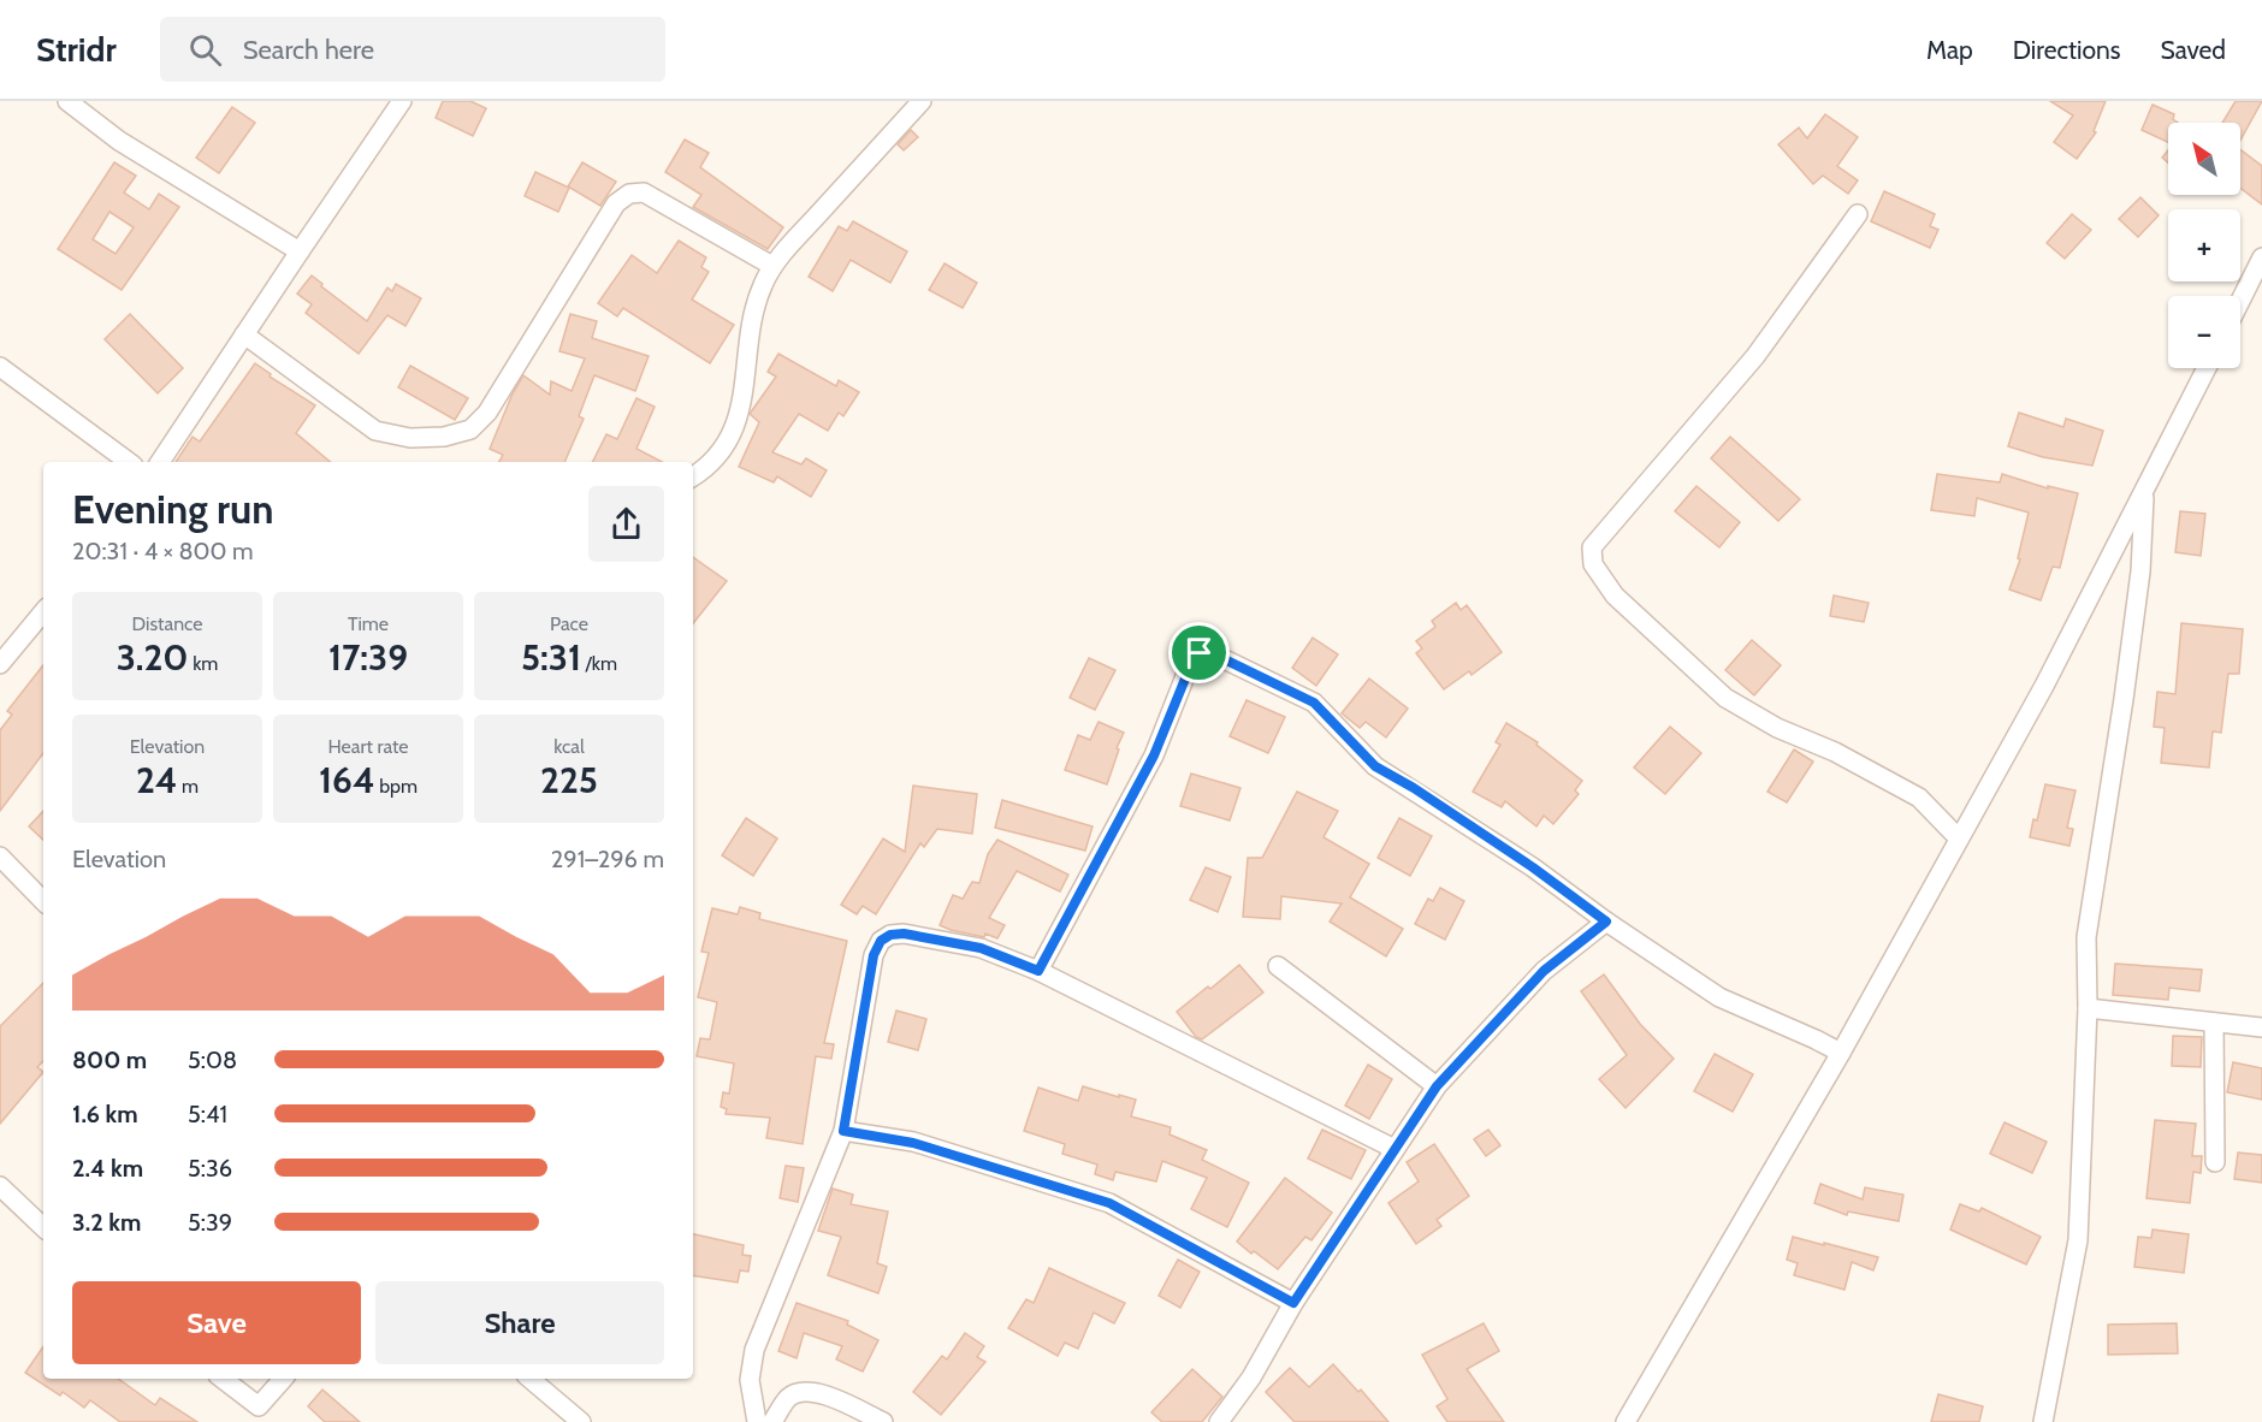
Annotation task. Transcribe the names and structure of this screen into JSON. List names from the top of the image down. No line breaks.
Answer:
{"north":"top left","page":{"header":"Stridr","search":"Search here","nav":["Map","Directions","Saved"],"map_buttons":["+","−"],"heading":["Evening run","20:31 · 4 × 800 m"],"stats":[["Distance","3.20 km"],["Time","17:39"],["Pace","5:31 /km"],["Elevation","24 m"],["Heart rate","164 bpm"],["kcal","225"]],"chart":["Elevation","291–296 m"],"list":[{"name":"800 m","note":"5:08"},{"name":"1.6 km","note":"5:41"},{"name":"2.4 km","note":"5:36"},{"name":"3.2 km","note":"5:39"}],"buttons":["Save","Share"]}}
